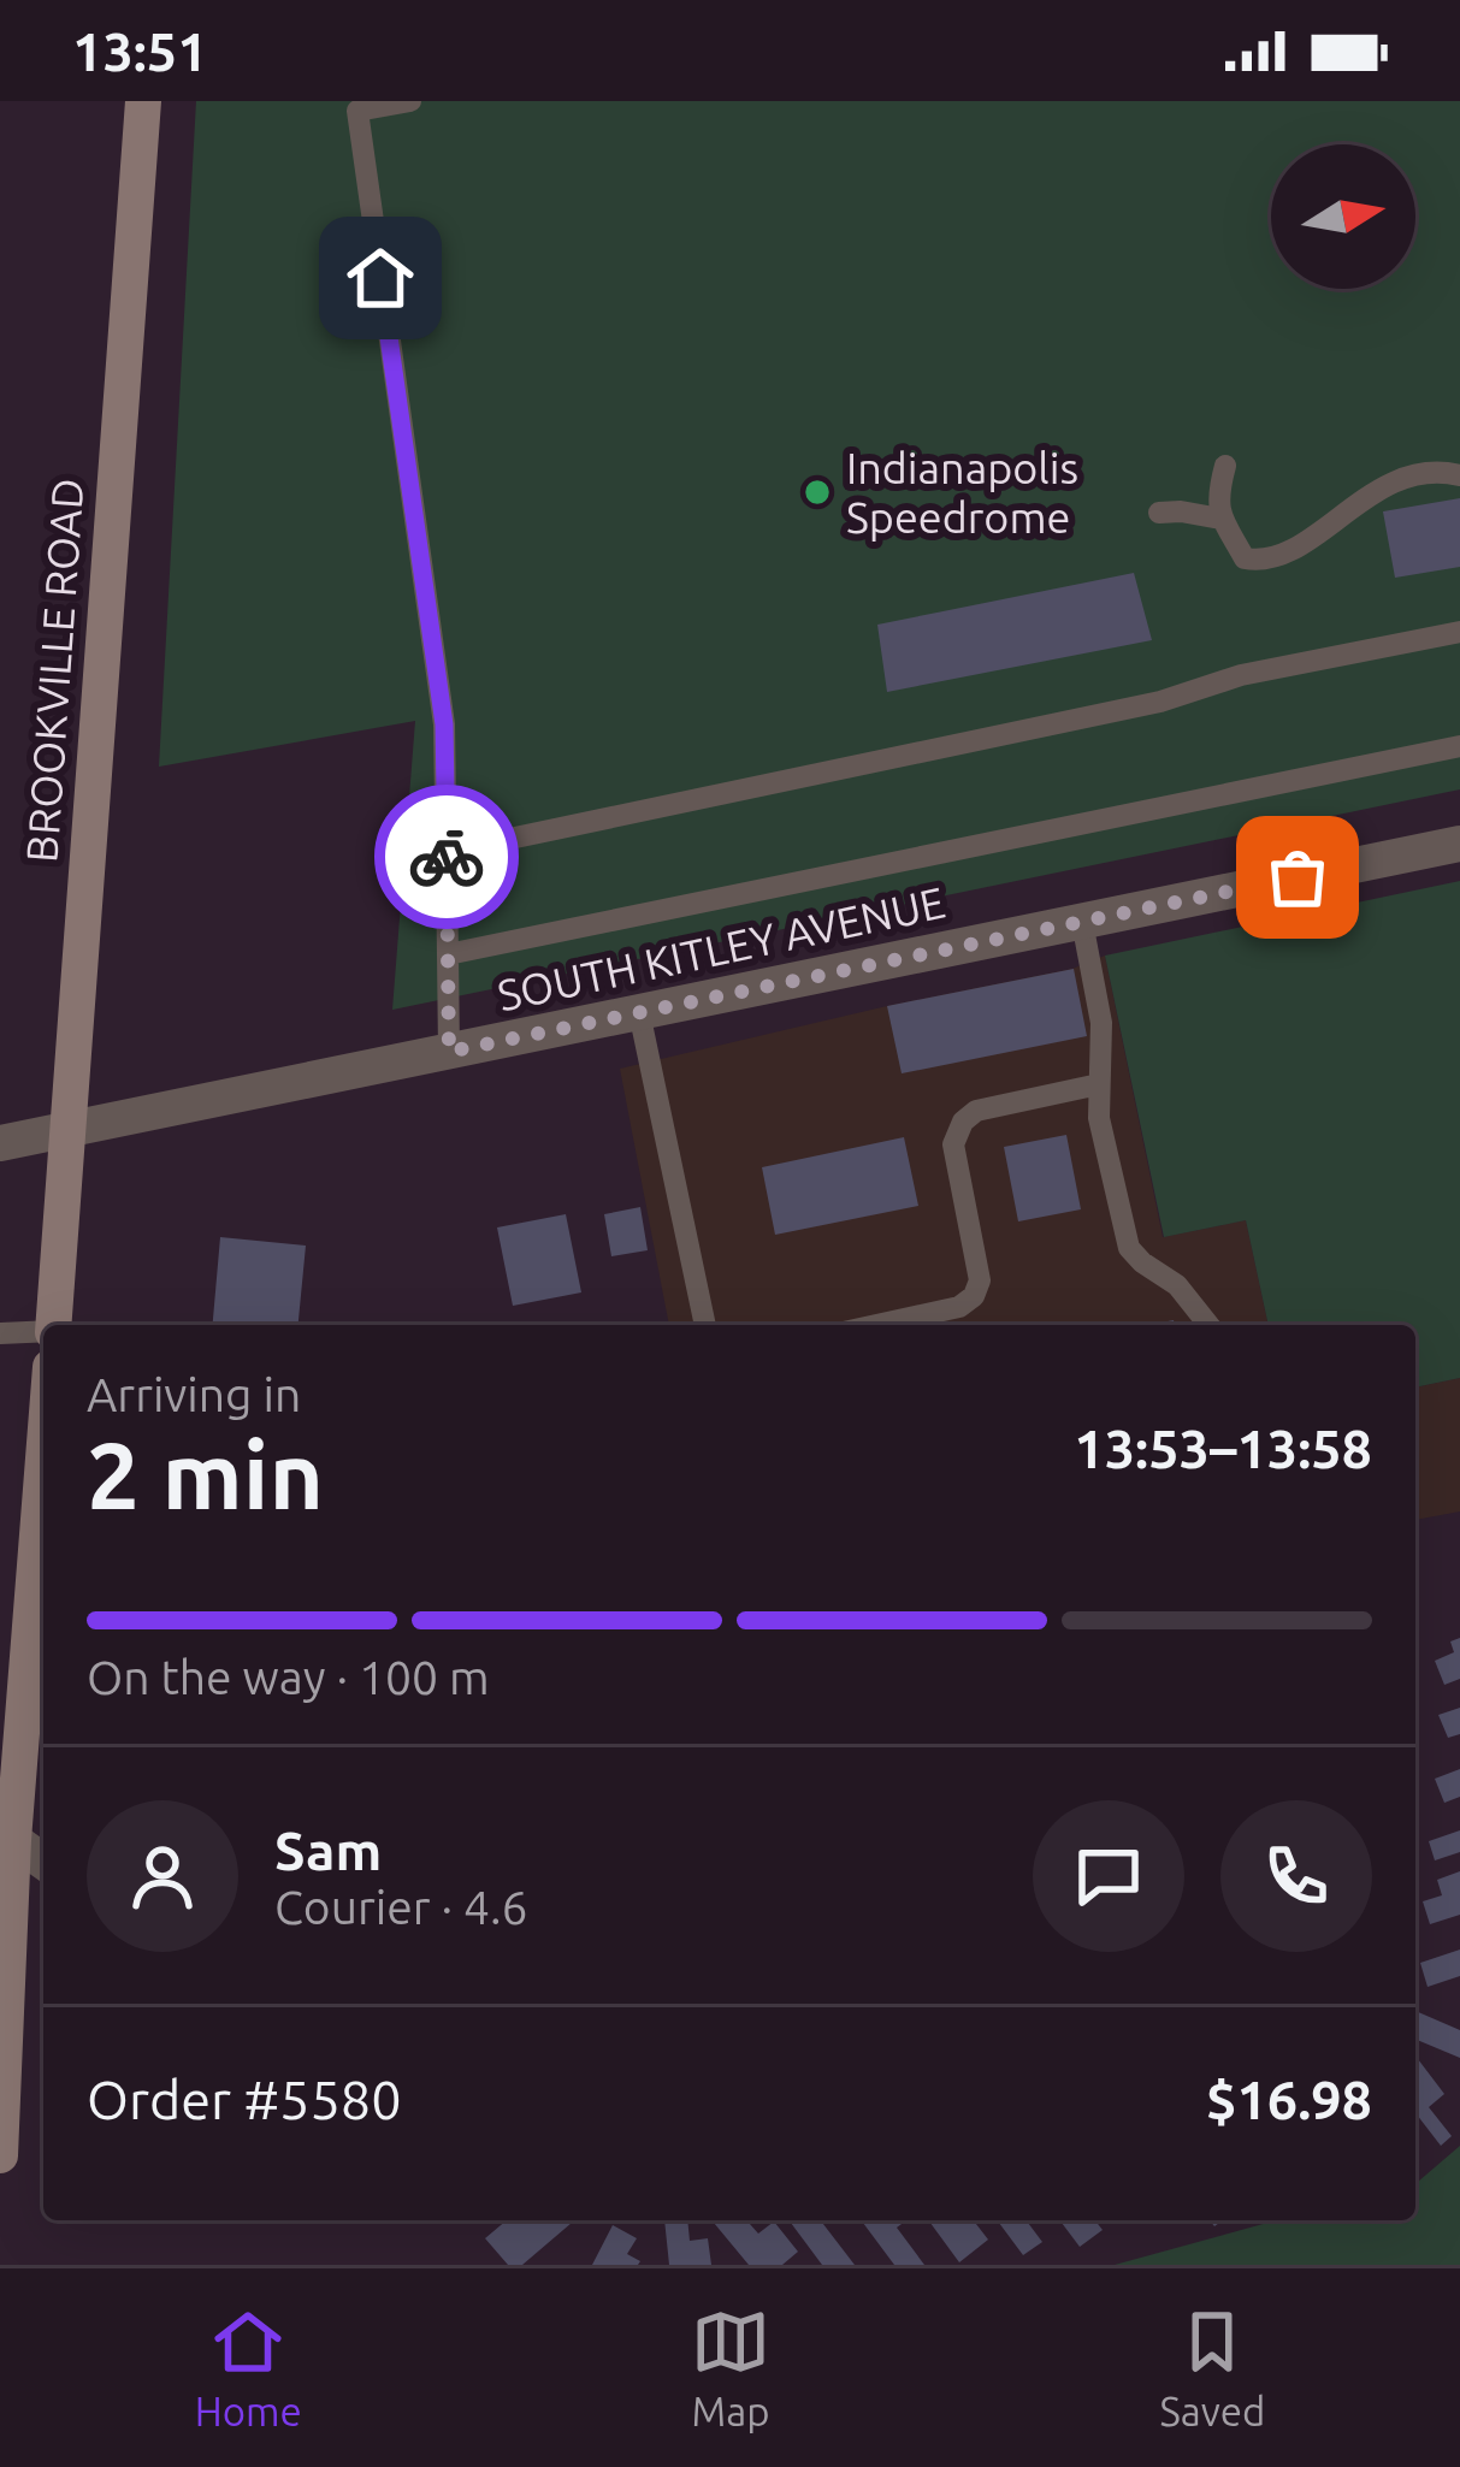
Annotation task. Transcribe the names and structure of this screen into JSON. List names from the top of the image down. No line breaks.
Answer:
{"streets":{"main road":["BROOKVILLE ROAD"],"street":["SOUTH KITLEY AVENUE"]},"crossings":[["BROOKVILLE ROAD","SOUTH KITLEY AVENUE"]],"places":["Indianapolis Speedrome"],"north":"right","page":{"status":"13:51","heading":["2 min","Arriving in","13:53–13:58"],"panel":["Sam","Courier · 4.6","Order #5580","$16.98"],"bar":"On the way · 100 m","tabs":["Home","Map","Saved"]}}
